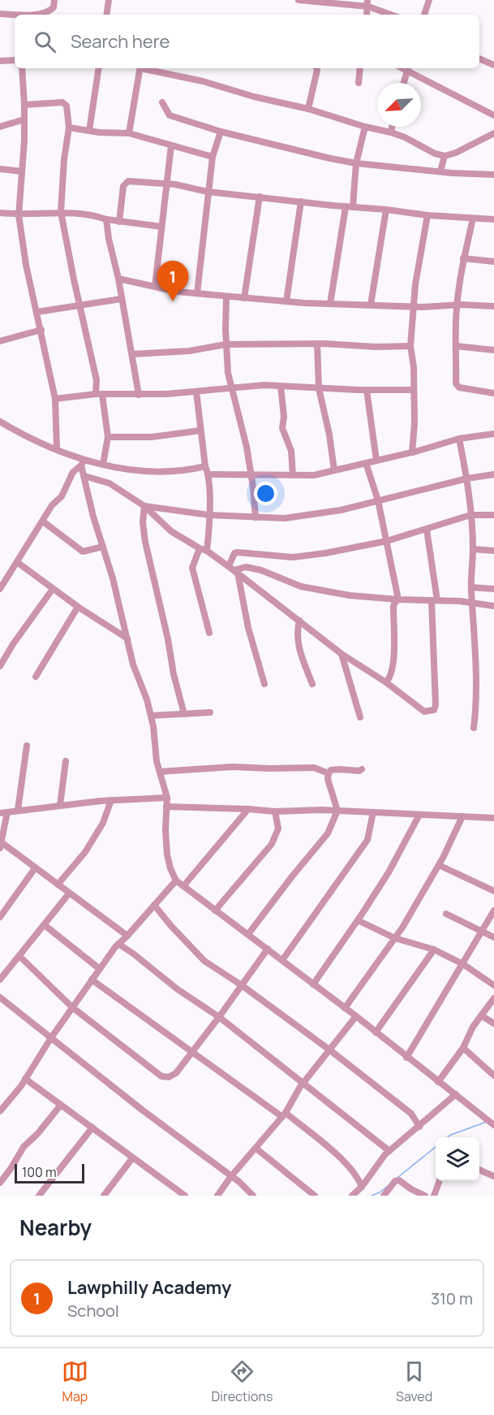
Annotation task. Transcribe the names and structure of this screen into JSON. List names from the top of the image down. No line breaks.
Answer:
{"scale_bar":"100 m","north":"bottom left","page":{"search":"Search here","pins":"1","scale":"100 m","heading":"Nearby","list":[{"mark":"1","name":"Lawphilly Academy","note":"School","value":"310 m"}],"nav":["Map","Directions","Saved"]}}
